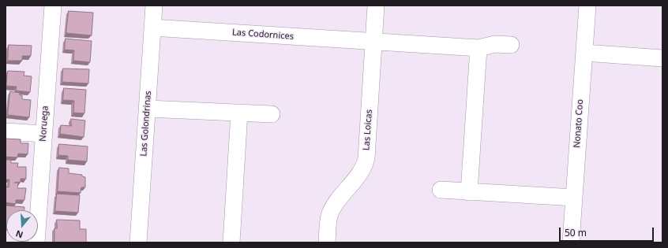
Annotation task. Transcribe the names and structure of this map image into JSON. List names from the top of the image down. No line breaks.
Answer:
{"streets":{"street":["Las Codornices","Noruega","Las Golondrinas","Nonato Coo","Las Loicas"]},"crossings":[["Las Codornices","Las Golondrinas"],["Las Codornices","Las Loicas"]],"scale_bar":"50 m","north":"bottom"}
